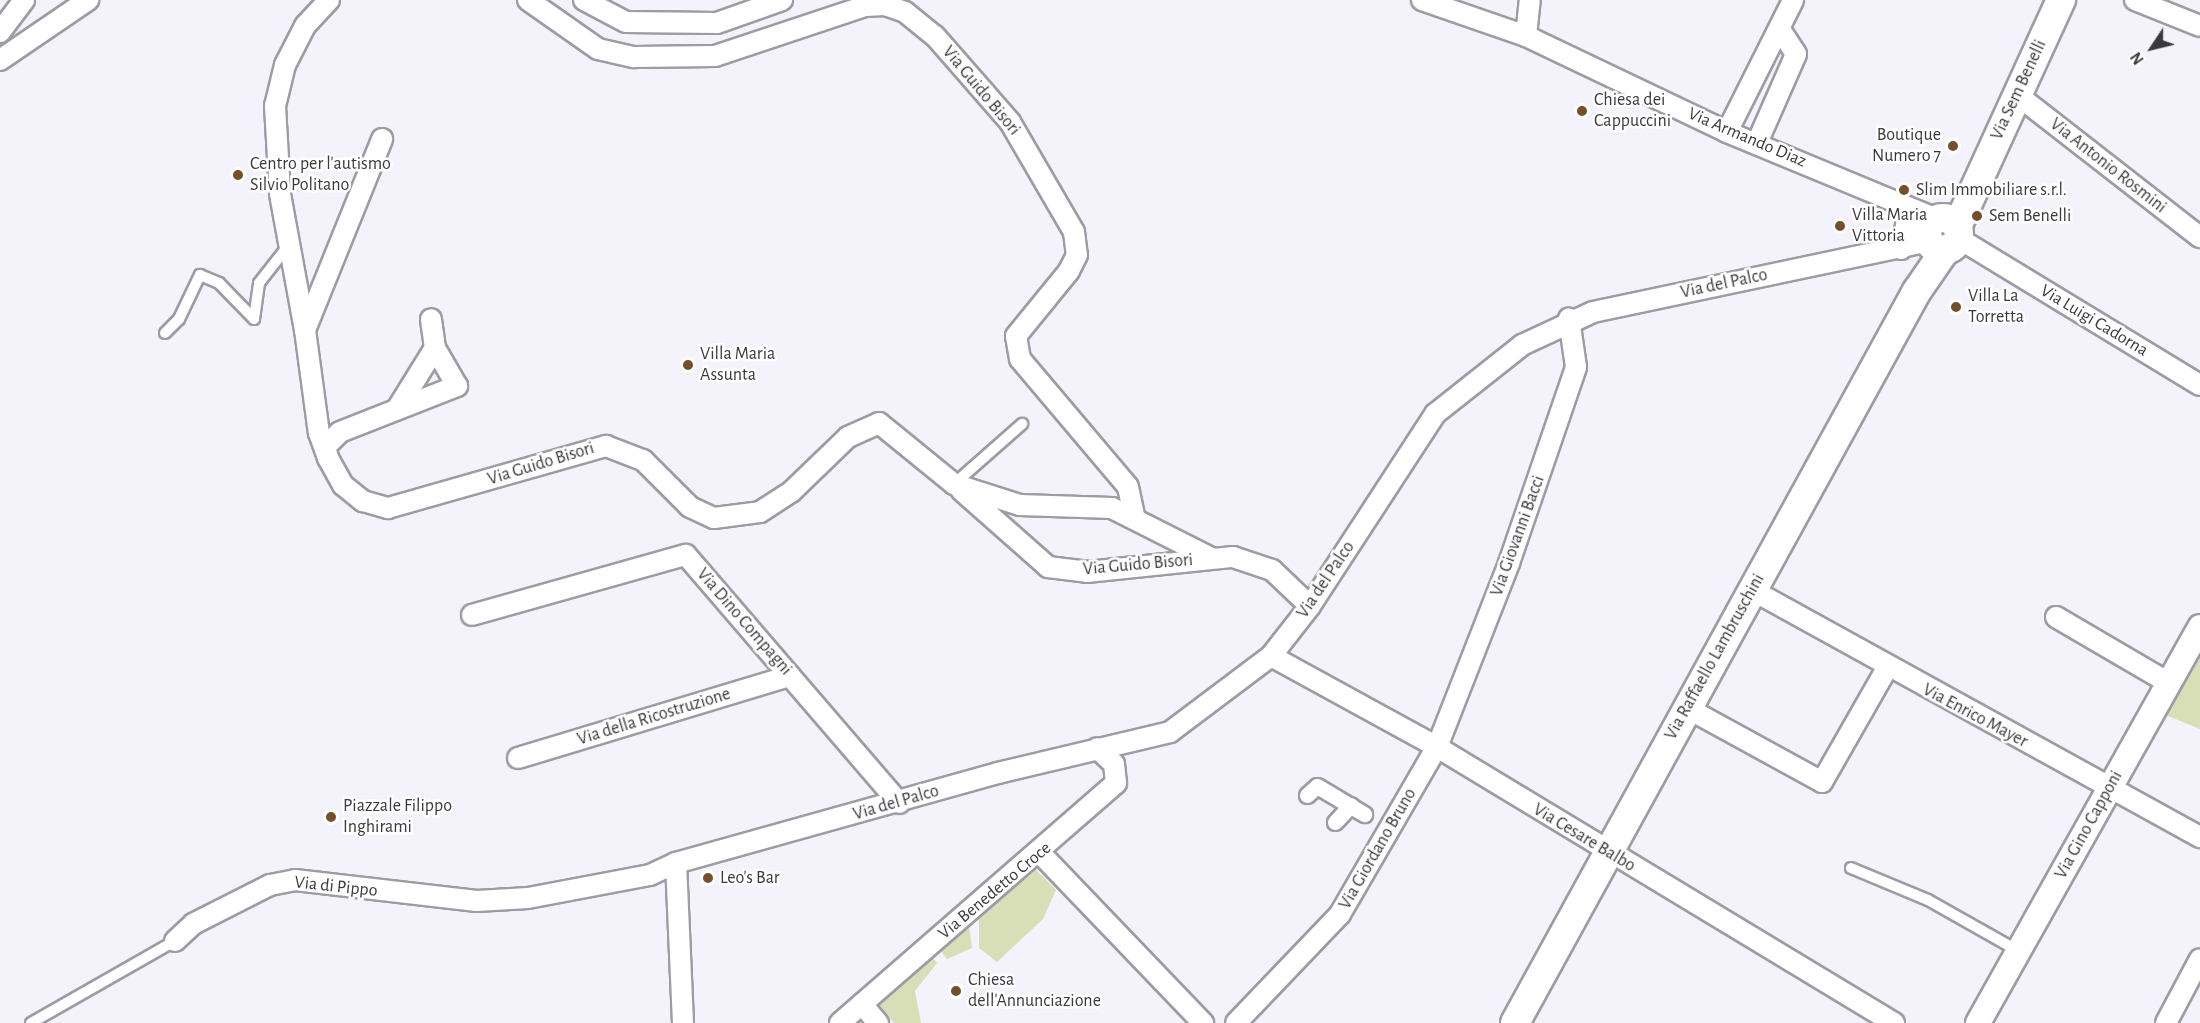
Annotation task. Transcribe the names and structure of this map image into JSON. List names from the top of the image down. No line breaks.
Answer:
{"streets":{"main road":["Via Sem Benelli","Via Raffaello Lambruschini"],"street":["Via Guido Bisori","Via Armando Diaz","Via Antonio Rosmini","Via del Palco","Via Luigi Cadorna","Via Giovanni Bacci","Via Dino Compagni","Via Enrico Mayer","Via della Ricostruzione","Via Gino Capponi","Via Cesare Balbo","Via Giordano Bruno","Via di Pippo","Via Benedetto Croce"]},"crossings":[["Via Sem Benelli","Via Armando Diaz"],["Via Sem Benelli","Via Antonio Rosmini"],["Via Sem Benelli","Via del Palco"],["Via Sem Benelli","Via Luigi Cadorna"],["Via Sem Benelli","Via Raffaello Lambruschini"],["Via Guido Bisori","Via del Palco"],["Via Armando Diaz","Via del Palco"],["Via Armando Diaz","Via Luigi Cadorna"],["Via Armando Diaz","Via Raffaello Lambruschini"],["Via del Palco","Via Luigi Cadorna"],["Via del Palco","Via Giovanni Bacci"],["Via del Palco","Via Dino Compagni"],["Via del Palco","Via Raffaello Lambruschini"],["Via del Palco","Via Cesare Balbo"],["Via del Palco","Via di Pippo"],["Via del Palco","Via Benedetto Croce"],["Via Luigi Cadorna","Via Raffaello Lambruschini"],["Via Giovanni Bacci","Via Cesare Balbo"],["Via Giovanni Bacci","Via Giordano Bruno"],["Via Dino Compagni","Via della Ricostruzione"],["Via Raffaello Lambruschini","Via Enrico Mayer"],["Via Raffaello Lambruschini","Via Cesare Balbo"],["Via Enrico Mayer","Via Gino Capponi"],["Via Cesare Balbo","Via Giordano Bruno"]],"places":["Chiesa dei Cappuccini","Boutique Numero 7","Centro per l'autismo Silvio Politano","Slim Immobiliare s.r.l.","Sem Benelli","Villa Maria Vittoria","Villa La Torretta","Villa Maria Assunta","Piazzale Filippo Inghirami","Leo's Bar","Chiesa dell'Annunciazione"],"north":"bottom left"}
